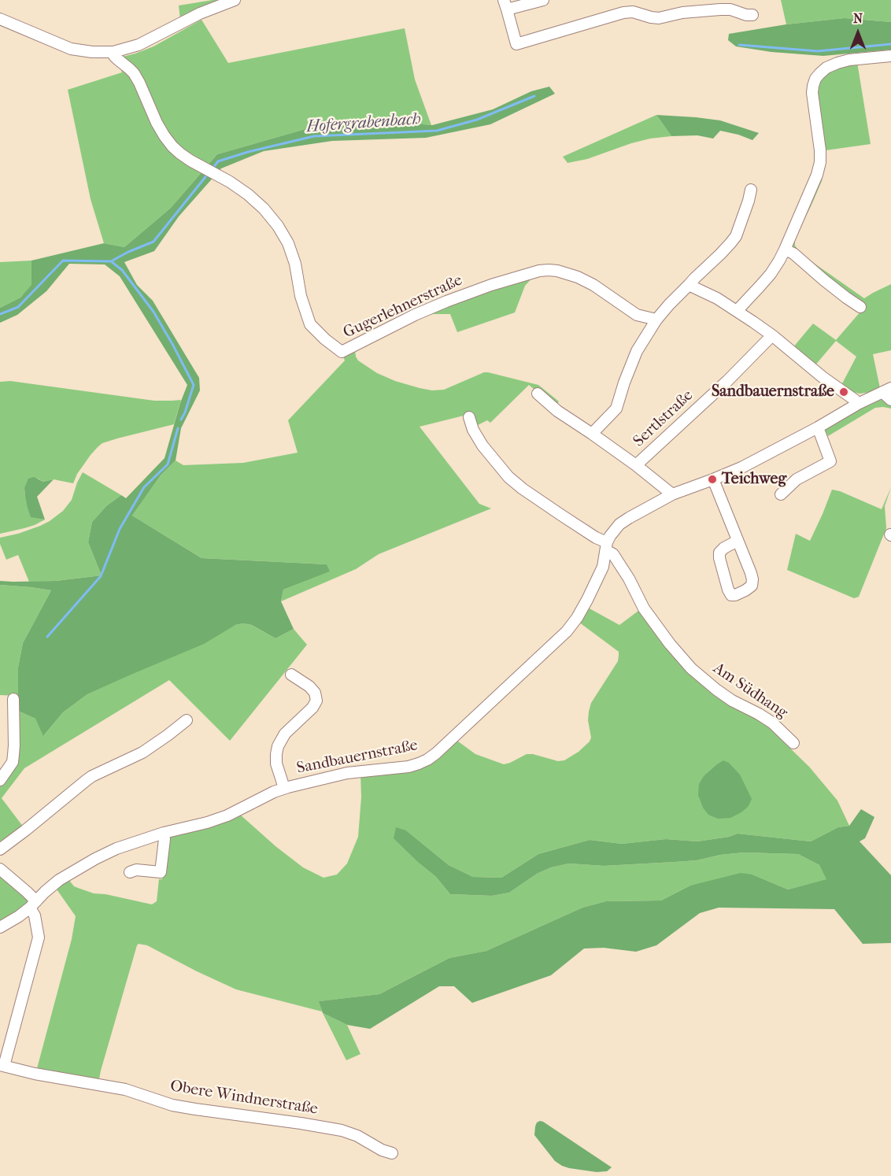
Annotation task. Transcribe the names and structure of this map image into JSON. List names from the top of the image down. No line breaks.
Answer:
{"streets":{"street":["Gugerlehnerstraße","Sertlstraße","Am Südhang","Sandbauernstraße","Obere Windnerstraße"]},"crossings":[["Sertlstraße","Sandbauernstraße"],["Am Südhang","Sandbauernstraße"],["Sandbauernstraße","Obere Windnerstraße"]],"water":["Hofergrabenbach"],"places":["Sandbauernstraße","Teichweg"],"north":"top"}
